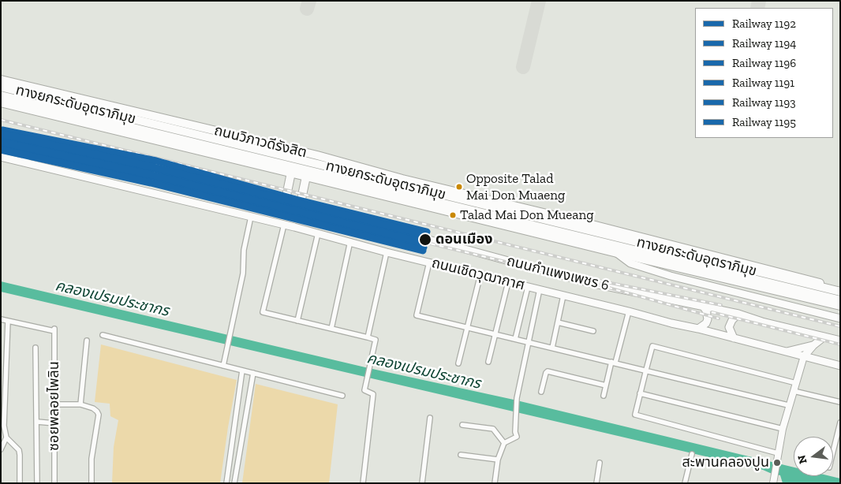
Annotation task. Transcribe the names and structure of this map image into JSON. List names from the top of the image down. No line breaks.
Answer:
{"streets":{"highway":["ทางยกระดับอุตราภิมุข","ถนนวิภาวดีรังสิต"],"main road":["ถนนกำแพงเพชร 6","ถนนเชิดวุฒากาศ"],"street":["ซอยพลอยไพลิน"]},"water":["คลองเปรมประชากร"],"places":["Opposite Talad Mai Don Muaeng","Talad Mai Don Mueang","ดอนเมือง","สะพานคลองปูน"],"lines":["rail line 1196","rail line 1195","rail line 1192","rail line 1191","rail line 1194","rail line 1193"],"legend":["Railway 1192","Railway 1194","Railway 1196","Railway 1191","Railway 1193","Railway 1195"],"north":"left"}
